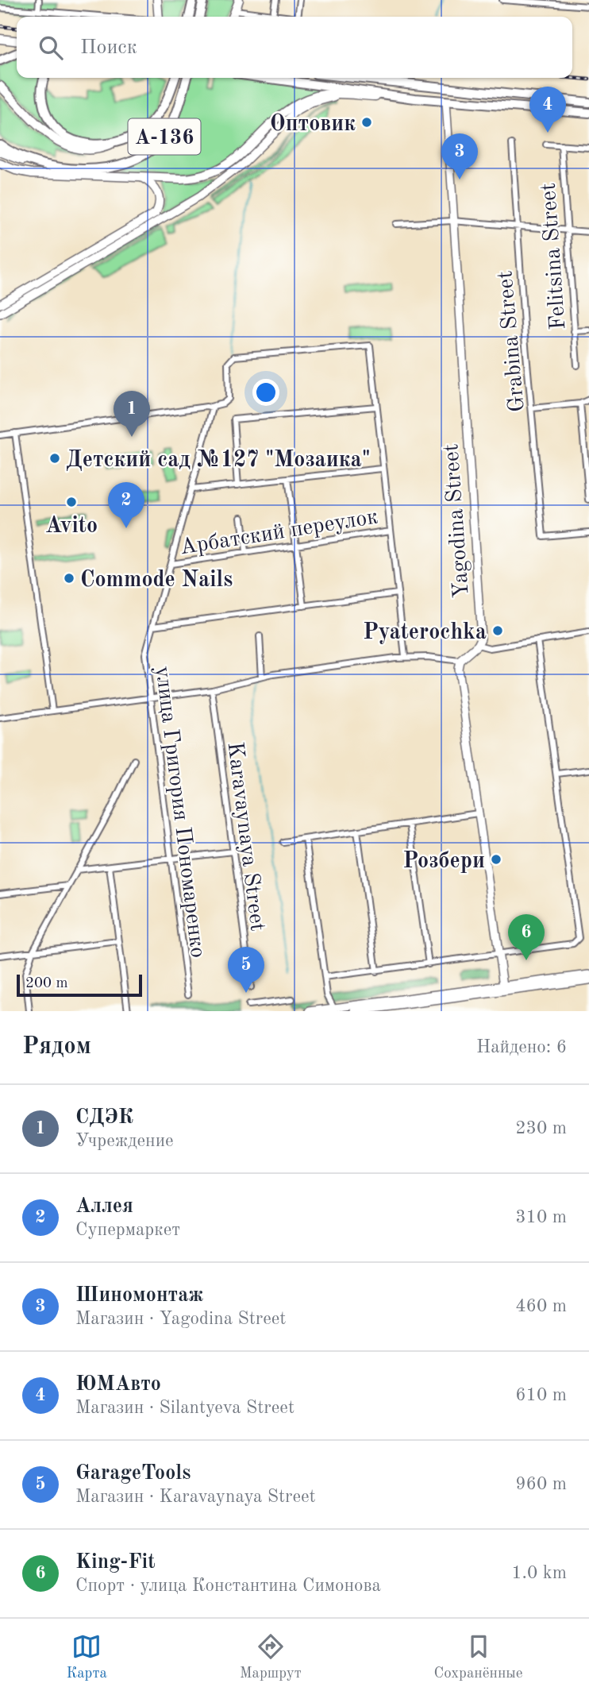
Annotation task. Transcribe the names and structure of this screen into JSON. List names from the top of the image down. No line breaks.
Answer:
{"streets":{"highway":["А-136"],"main road":["Yagodina Street"],"street":["Felitsina Street","Grabina Street","Арбатский переулок","улица Григория Пономаренко","Karavaynaya Street"]},"crossings":[["А-136","Yagodina Street"],["Арбатский переулок","улица Григория Пономаренко"]],"places":["Оптовик","Детский сад №127 \"Мозаика\"","Avito","Commode Nails","Pyaterochka","Розбери"],"scale_bar":"200 m","page":{"search":"Поиск","pins":["4","3","1","2","6","5"],"scale":"200 m","heading":["Рядом","Найдено: 6"],"list":[{"mark":"1","name":"СДЭК","note":"Учреждение","value":"230 m"},{"mark":"2","name":"Аллея","note":"Супермаркет","value":"310 m"},{"mark":"3","name":"Шиномонтаж","note":"Магазин · Yagodina Street","value":"460 m"},{"mark":"4","name":"ЮМАвто","note":"Магазин · Silantyeva Street","value":"610 m"},{"mark":"5","name":"GarageTools","note":"Магазин · Karavaynaya Street","value":"960 m"},{"mark":"6","name":"King-Fit","note":"Спорт · улица Константина Симонова","value":"1.0 km"}],"nav":["Карта","Маршрут","Сохранённые"]}}
